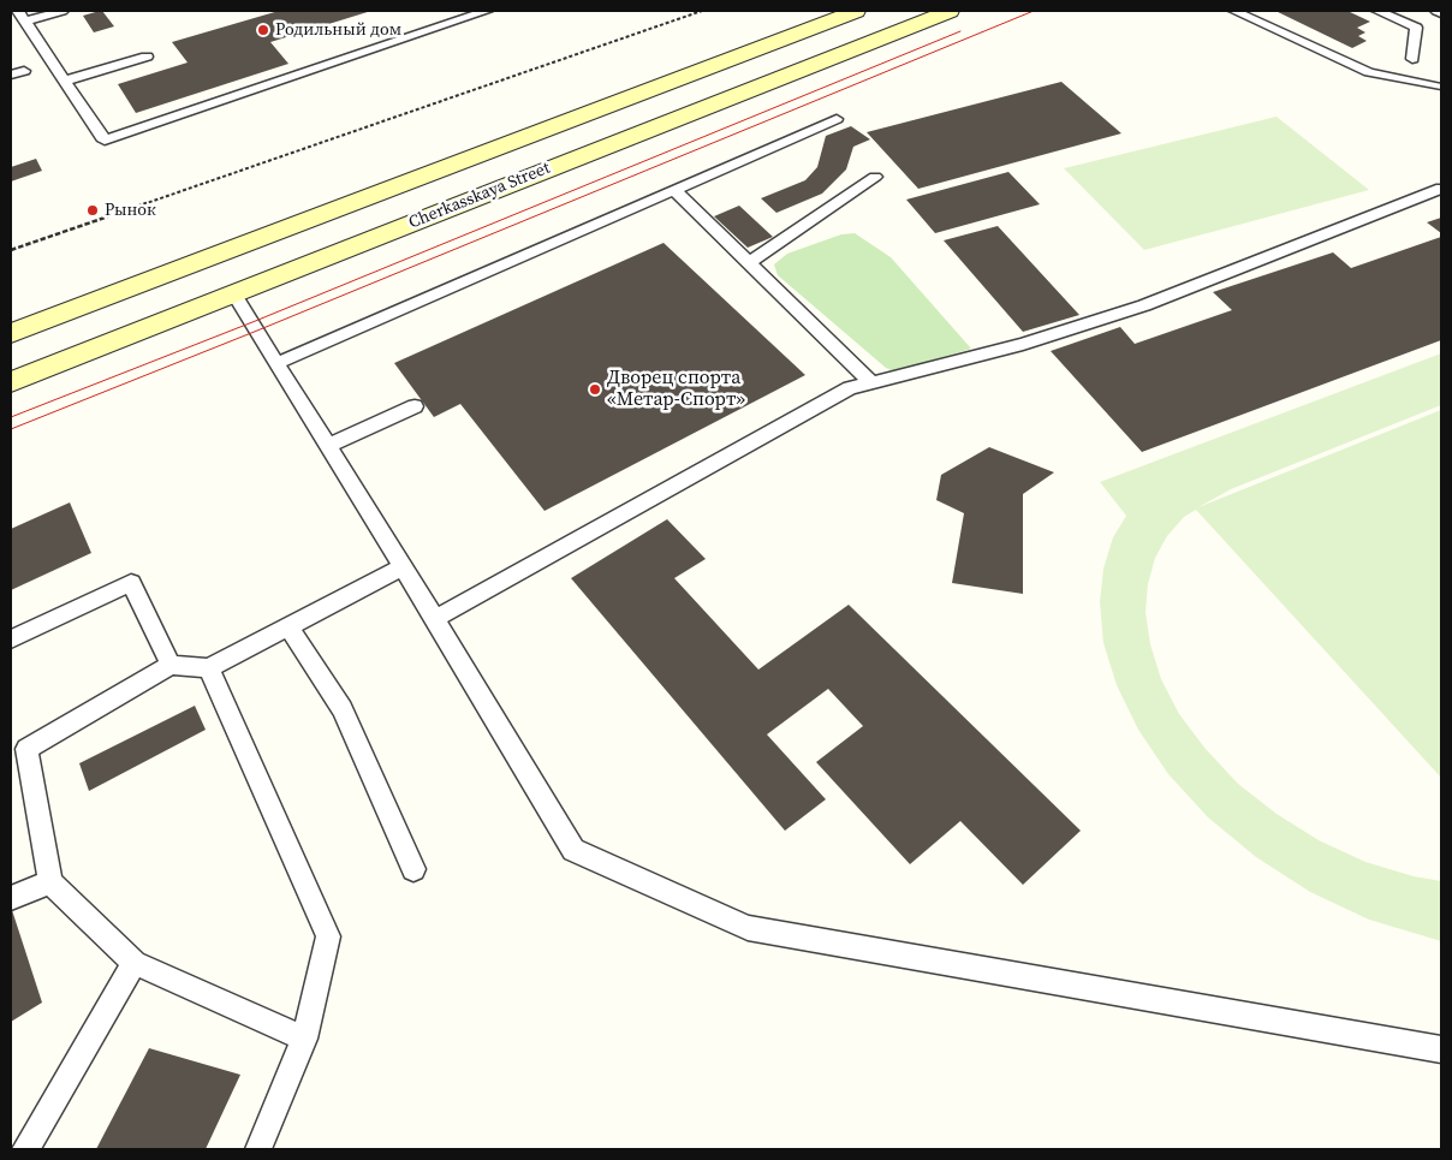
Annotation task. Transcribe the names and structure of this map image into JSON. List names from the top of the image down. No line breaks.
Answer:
{"streets":{"main road":["Cherkasskaya Street"]},"places":["Родильный дом","Рынок","Дворец спорта «Метар-Спорт»"]}
